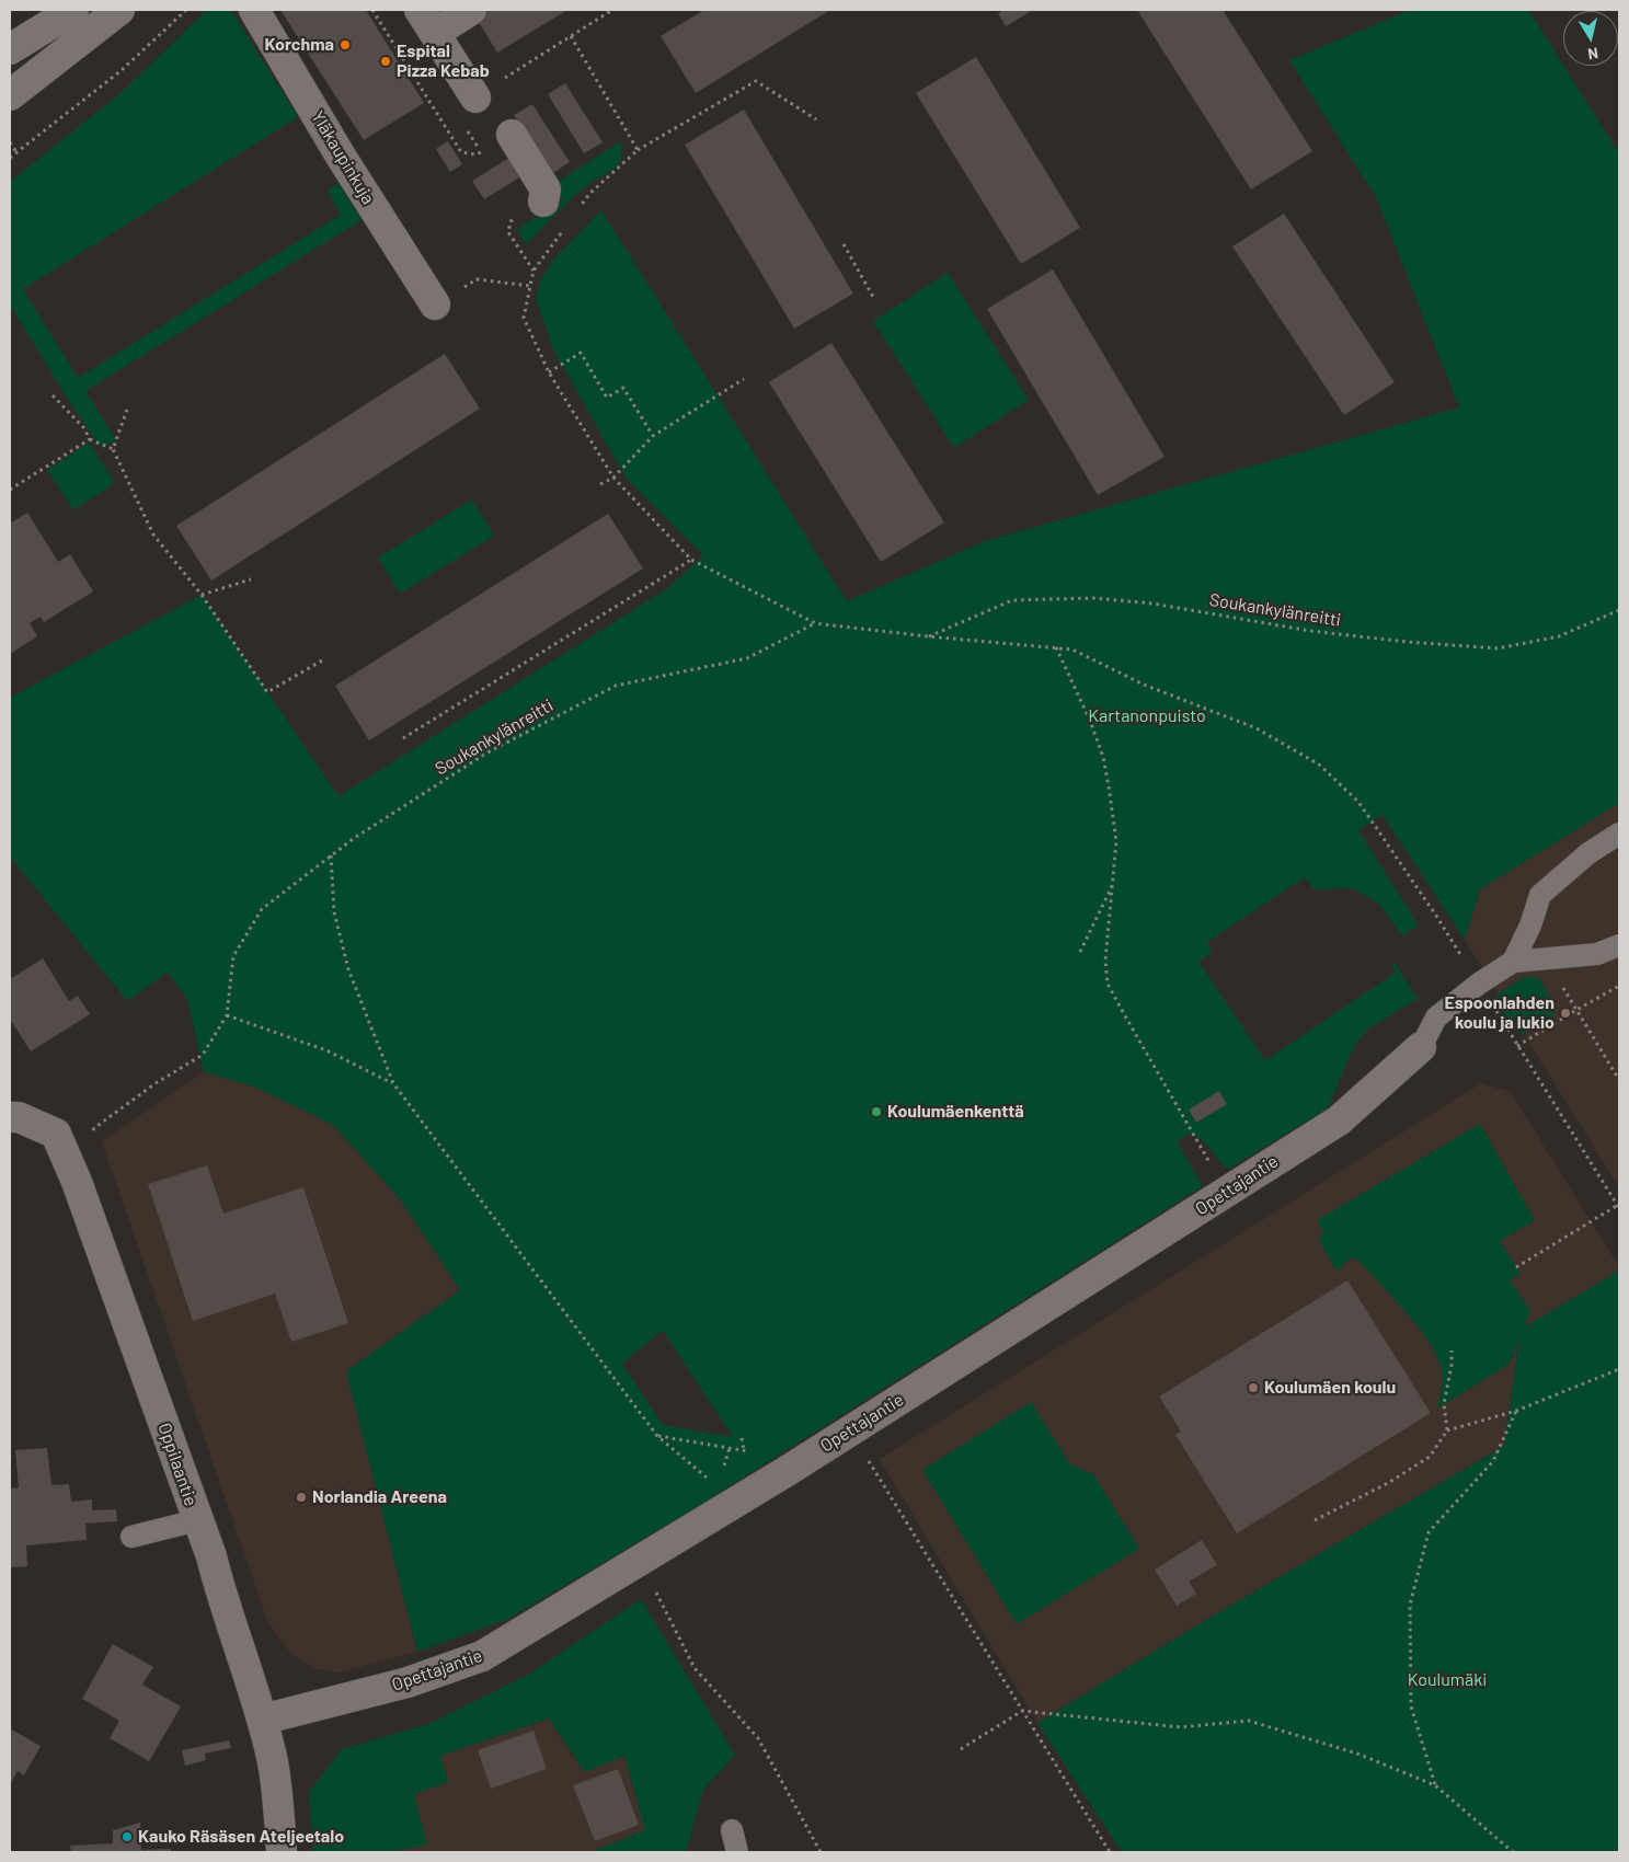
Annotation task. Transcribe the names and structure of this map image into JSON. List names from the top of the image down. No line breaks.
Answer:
{"streets":{"street":["Yläkaupinkuja","Opettajantie","Oppilaantie"],"path":["Soukankylänreitti"]},"crossings":[["Opettajantie","Oppilaantie"]],"parks":["Kartanonpuisto","Koulumäki"],"places":["Korchma","Espital Pizza Kebab","Espoonlahden koulu ja lukio","Koulumäenkenttä","Koulumäen koulu","Norlandia Areena","Kauko Räsäsen Ateljeetalo"],"north":"bottom"}
